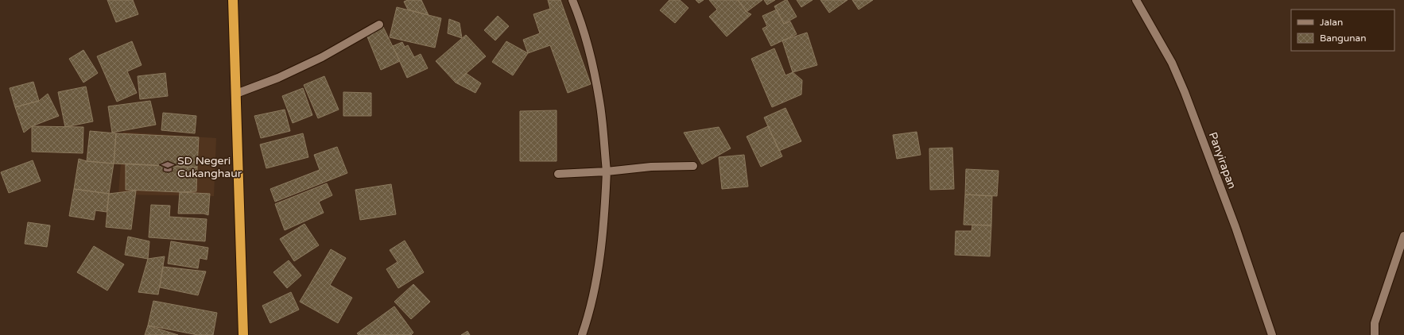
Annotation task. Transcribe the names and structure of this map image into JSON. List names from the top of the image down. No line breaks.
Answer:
{"streets":{"street":["Panyirapan"]},"places":{"school or university":["SD Negeri Cukanghaur"]},"legend":["Jalan","Bangunan"]}
